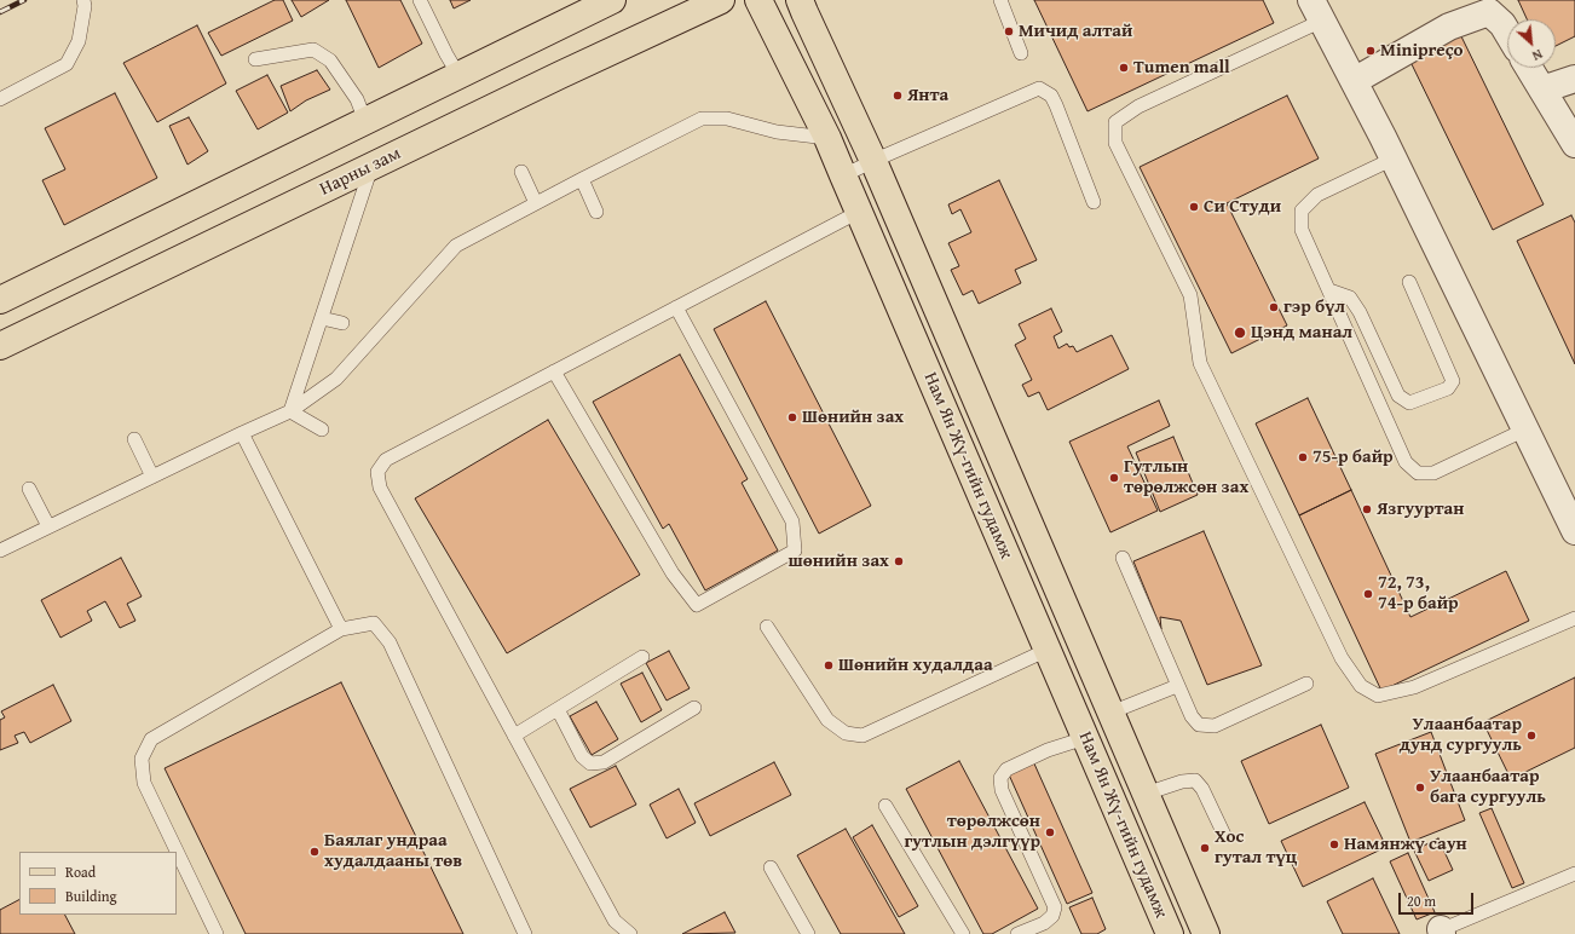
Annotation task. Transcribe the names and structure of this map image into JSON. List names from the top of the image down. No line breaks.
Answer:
{"streets":{"main road":["Нарны зам","Нам Ян Жү-гийн гудамж"]},"places":["Мичид алтай","Minipreço","Tumen mall","Янта","Си Студи","гэр бүл","Цэнд манал","Шөнийн зах","75-р байр","Гутлын төрөлжсөн зах","Язгууртан","шөнийн зах","72, 73, 74-р байр","Шөнийн худалдаа","Улаанбаатар дунд сургууль","Улаанбаатар бага сургууль","төрөлжсөн гутлын дэлгүүр","Намянжү саун","Хос гутал түц","Баялаг ундраа худалдааны төв"],"legend":["Road","Building"],"scale_bar":"20 m","north":"bottom right"}
